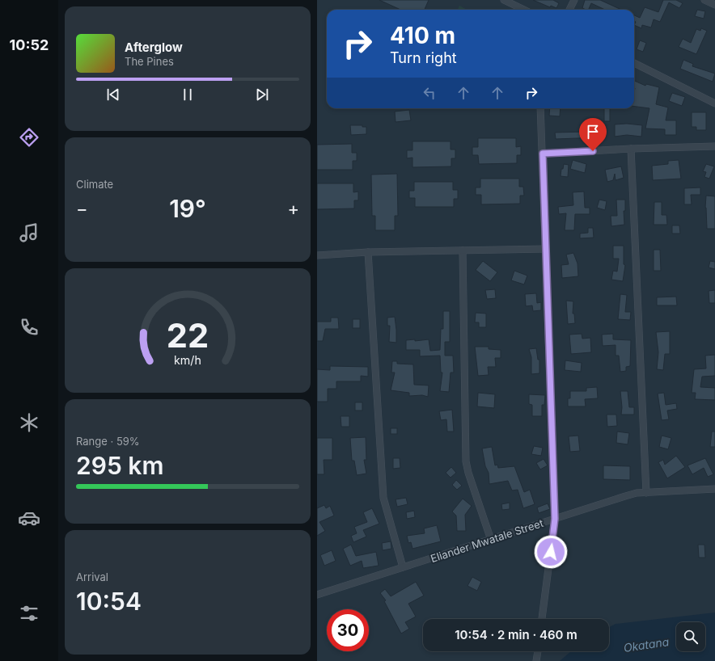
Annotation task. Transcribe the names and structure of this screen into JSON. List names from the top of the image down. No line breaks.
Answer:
{"streets":{"street":["Eliander Mwatale Street"]},"water":["Okatana"],"page":{"tabs":"10:52","turn":["410 m","Turn right"],"song":["Afterglow","The Pines"],"tile":["Climate",["Range · 59%","295 km"],["Arrival","10:54"]],"heat":["−","19°","+"],"limit":"30","trip":"10:54 · 2 min · 460 m","gauge":["22","km/h"]}}
